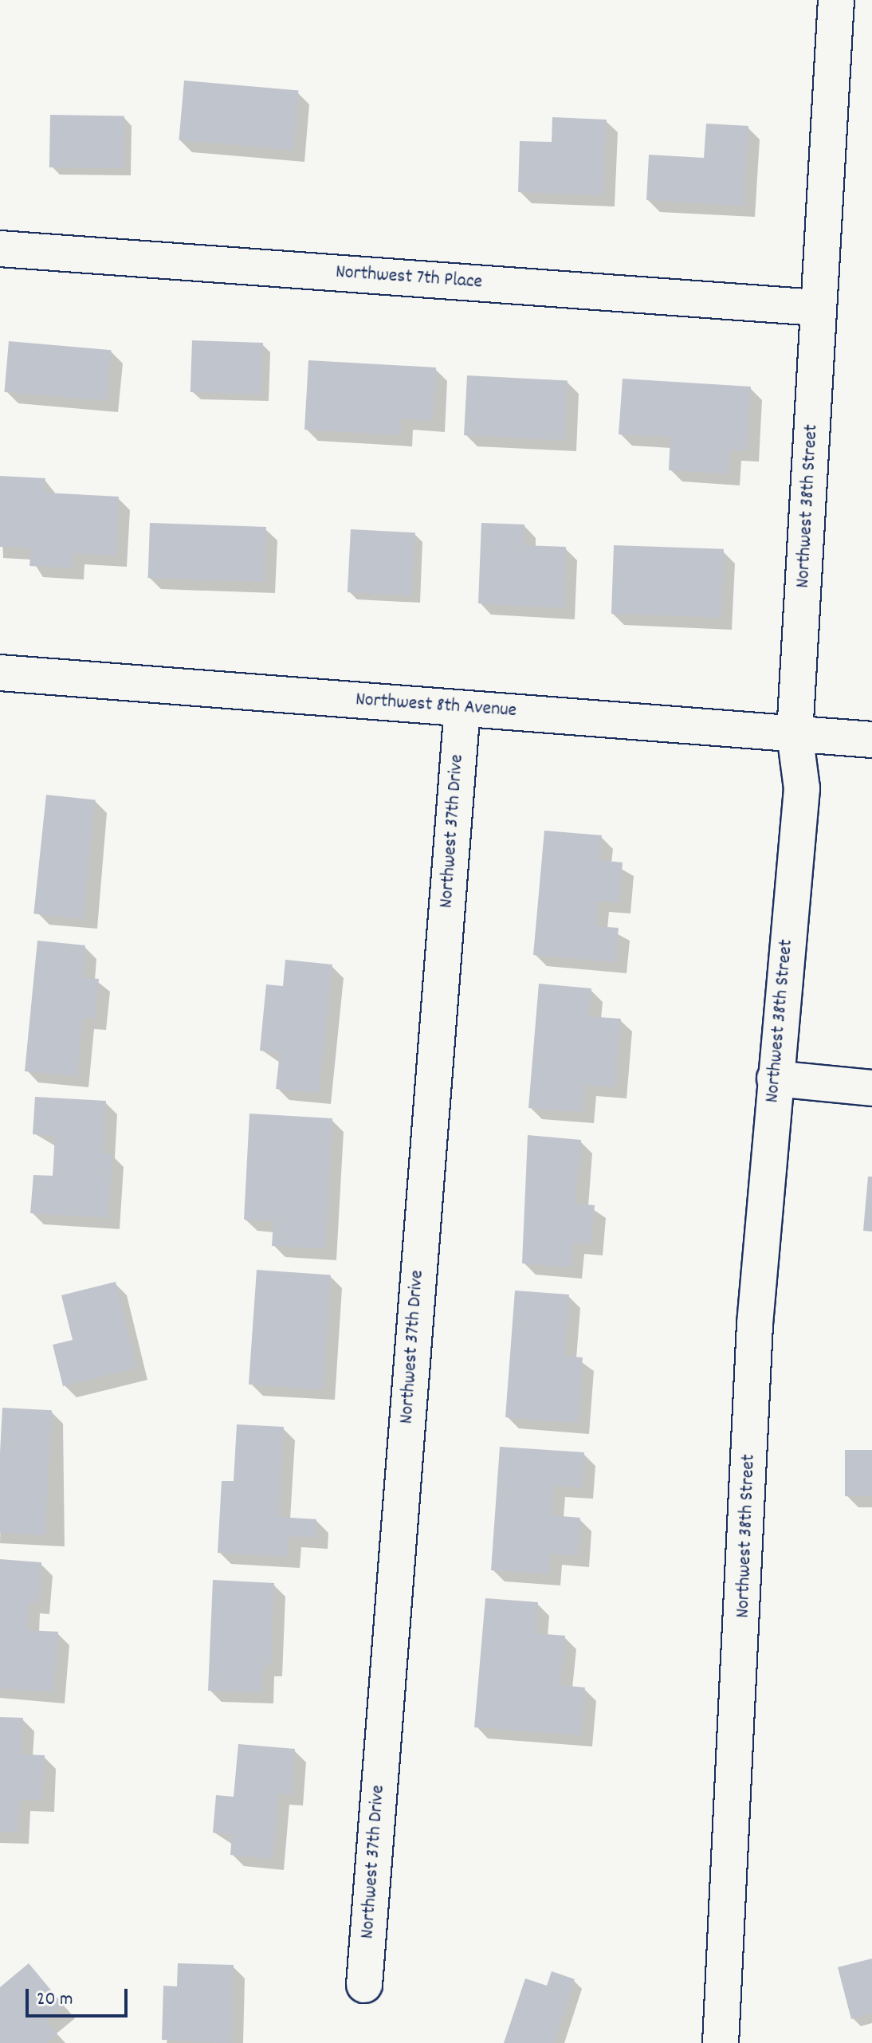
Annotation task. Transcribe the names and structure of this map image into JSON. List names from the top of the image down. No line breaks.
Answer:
{"streets":{"street":["Northwest 7th Place","Northwest 38th Street","Northwest 8th Avenue","Northwest 37th Drive"]},"crossings":[["Northwest 7th Place","Northwest 38th Street"],["Northwest 38th Street","Northwest 8th Avenue"],["Northwest 8th Avenue","Northwest 37th Drive"]],"scale_bar":"20 m"}
